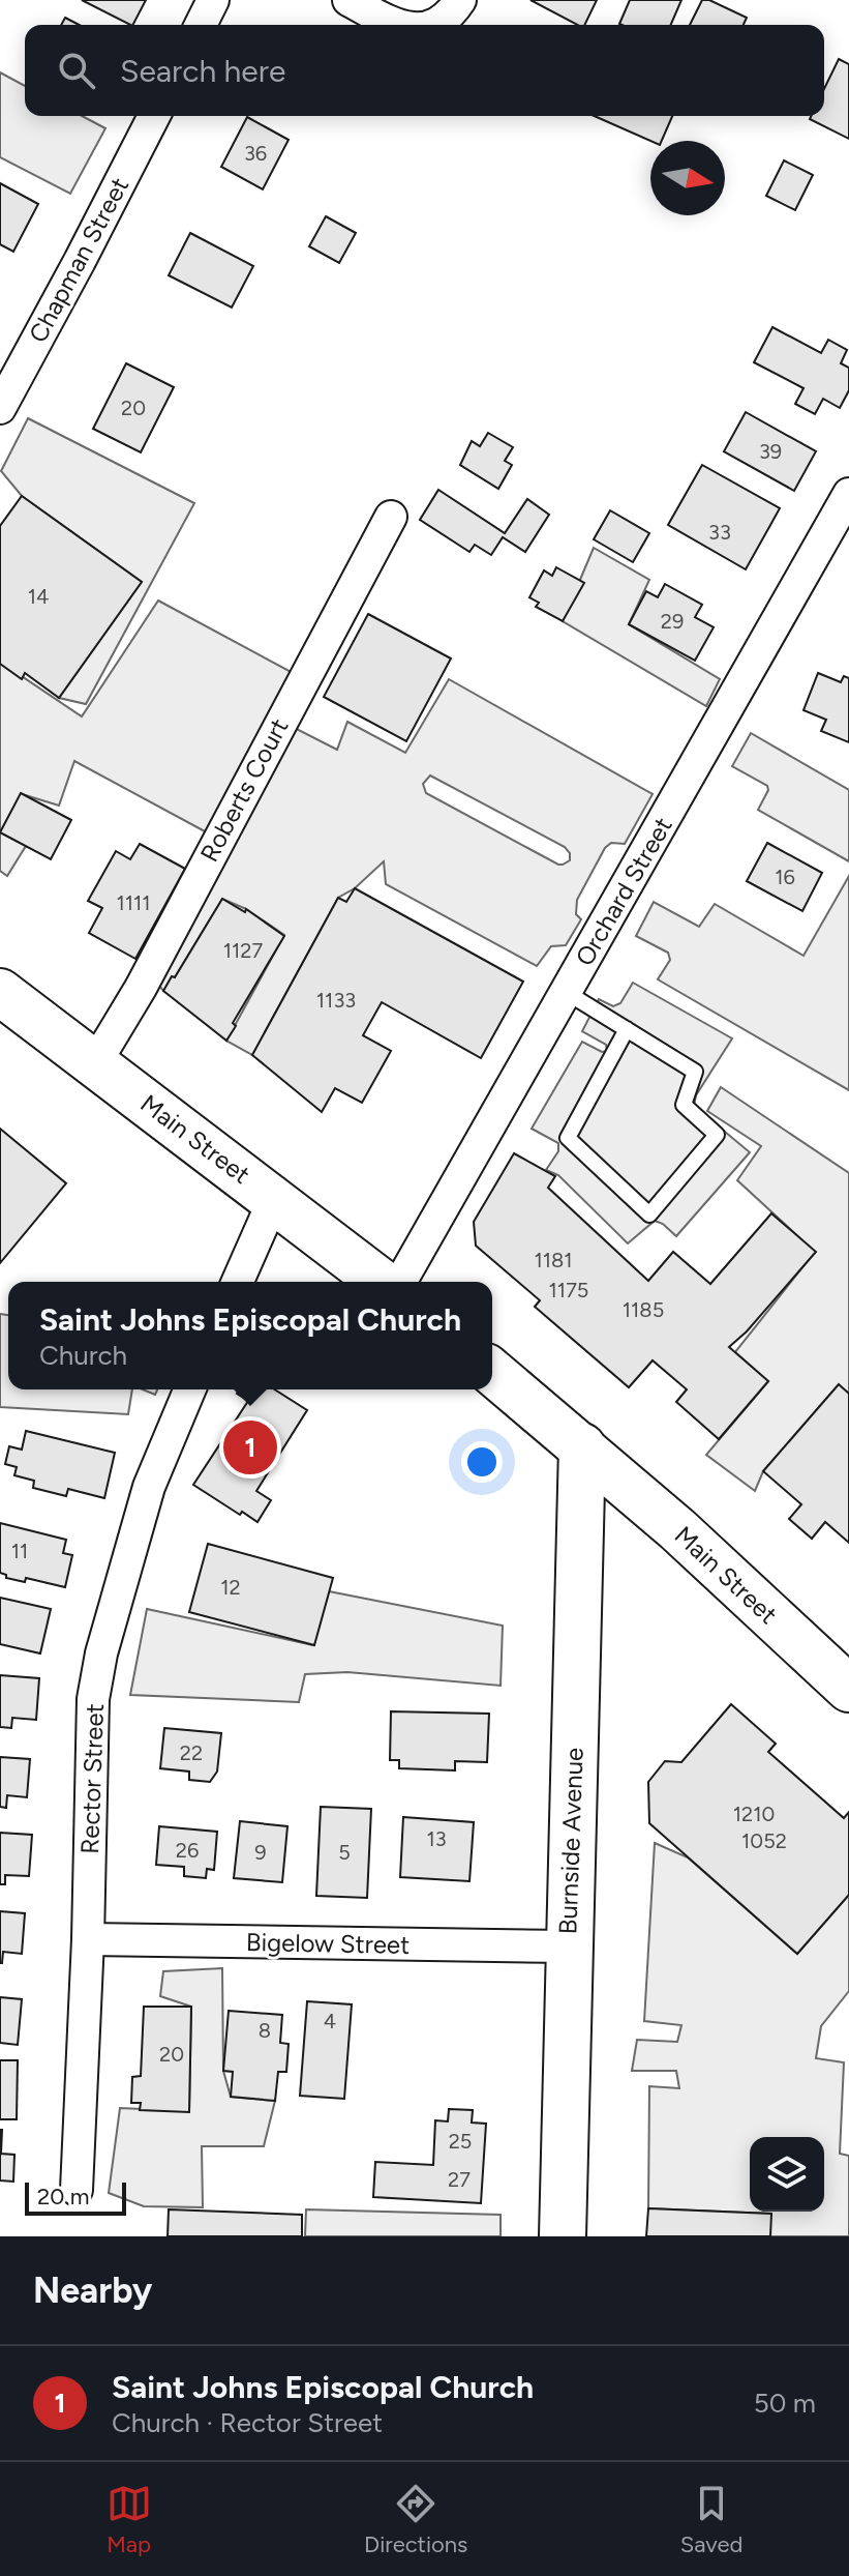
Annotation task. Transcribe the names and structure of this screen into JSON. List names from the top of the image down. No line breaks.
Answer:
{"streets":{"main road":["Main Street","Burnside Avenue"],"street":["Chapman Street","Roberts Court","Orchard Street","Rector Street","Bigelow Street"]},"crossings":[["Roberts Court","Main Street"],["Main Street","Burnside Avenue"],["Rector Street","Bigelow Street"],["Burnside Avenue","Bigelow Street"]],"house_numbers":["36","20","39","33","14","29","16","1111","1127","1133","1181","1175","1185","11","12","22","1210","13","1052","26","9","5","4","8","20","25","27"],"scale_bar":"20 m","north":"right","page":{"search":"Search here","popup":["Saint Johns Episcopal Church","Church"],"pins":"1","scale":"20 m","heading":"Nearby","list":[{"mark":"1","name":"Saint Johns Episcopal Church","note":"Church · Rector Street","value":"50 m"}],"nav":["Map","Directions","Saved"]}}
